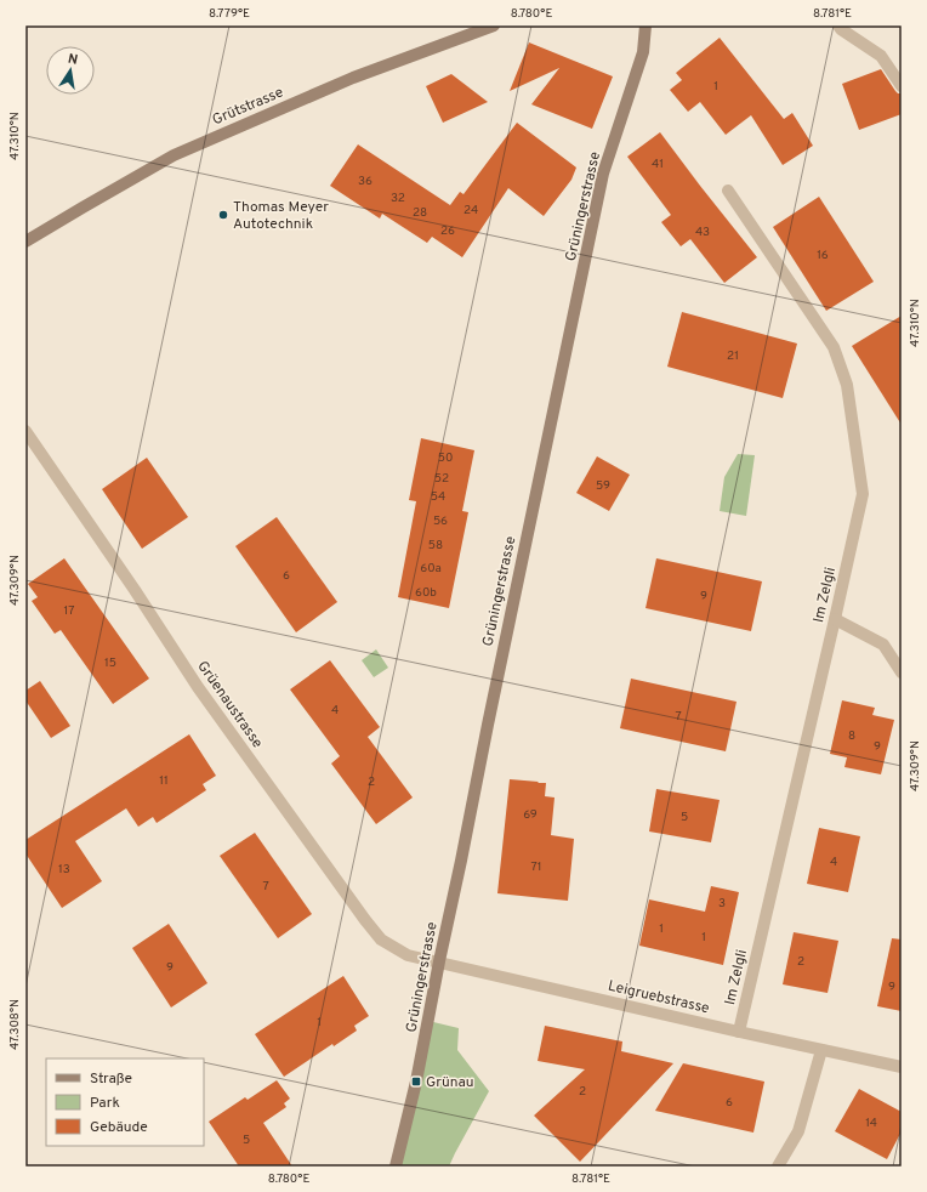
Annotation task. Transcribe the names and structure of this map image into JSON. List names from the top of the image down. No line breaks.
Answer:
{"streets":{"main road":["Grütstrasse","Grüningerstrasse"],"street":["Im Zelgli","Grüenaustrasse","Leigruebstrasse"]},"crossings":[["Grüningerstrasse","Grüenaustrasse"],["Grüningerstrasse","Leigruebstrasse"],["Im Zelgli","Leigruebstrasse"],["Grüenaustrasse","Leigruebstrasse"]],"places":{"other":["Thomas Meyer Autotechnik"],"transit":["Grünau"]},"house_numbers":["1","41","36","32","24","28","26","43","16","21","50","52","59","54","56","58","60a","6","60b","9","17","15","4","7","8","9","11","2","69","5","4","71","13","7","3","1","1","2","9","9","1","2","6","14","5"],"legend":["Straße","Park","Gebäude"],"north":"top","coordinates":["8.779°E","8.780°E","8.781°E","47.310°N","47.309°N","47.308°N"]}
